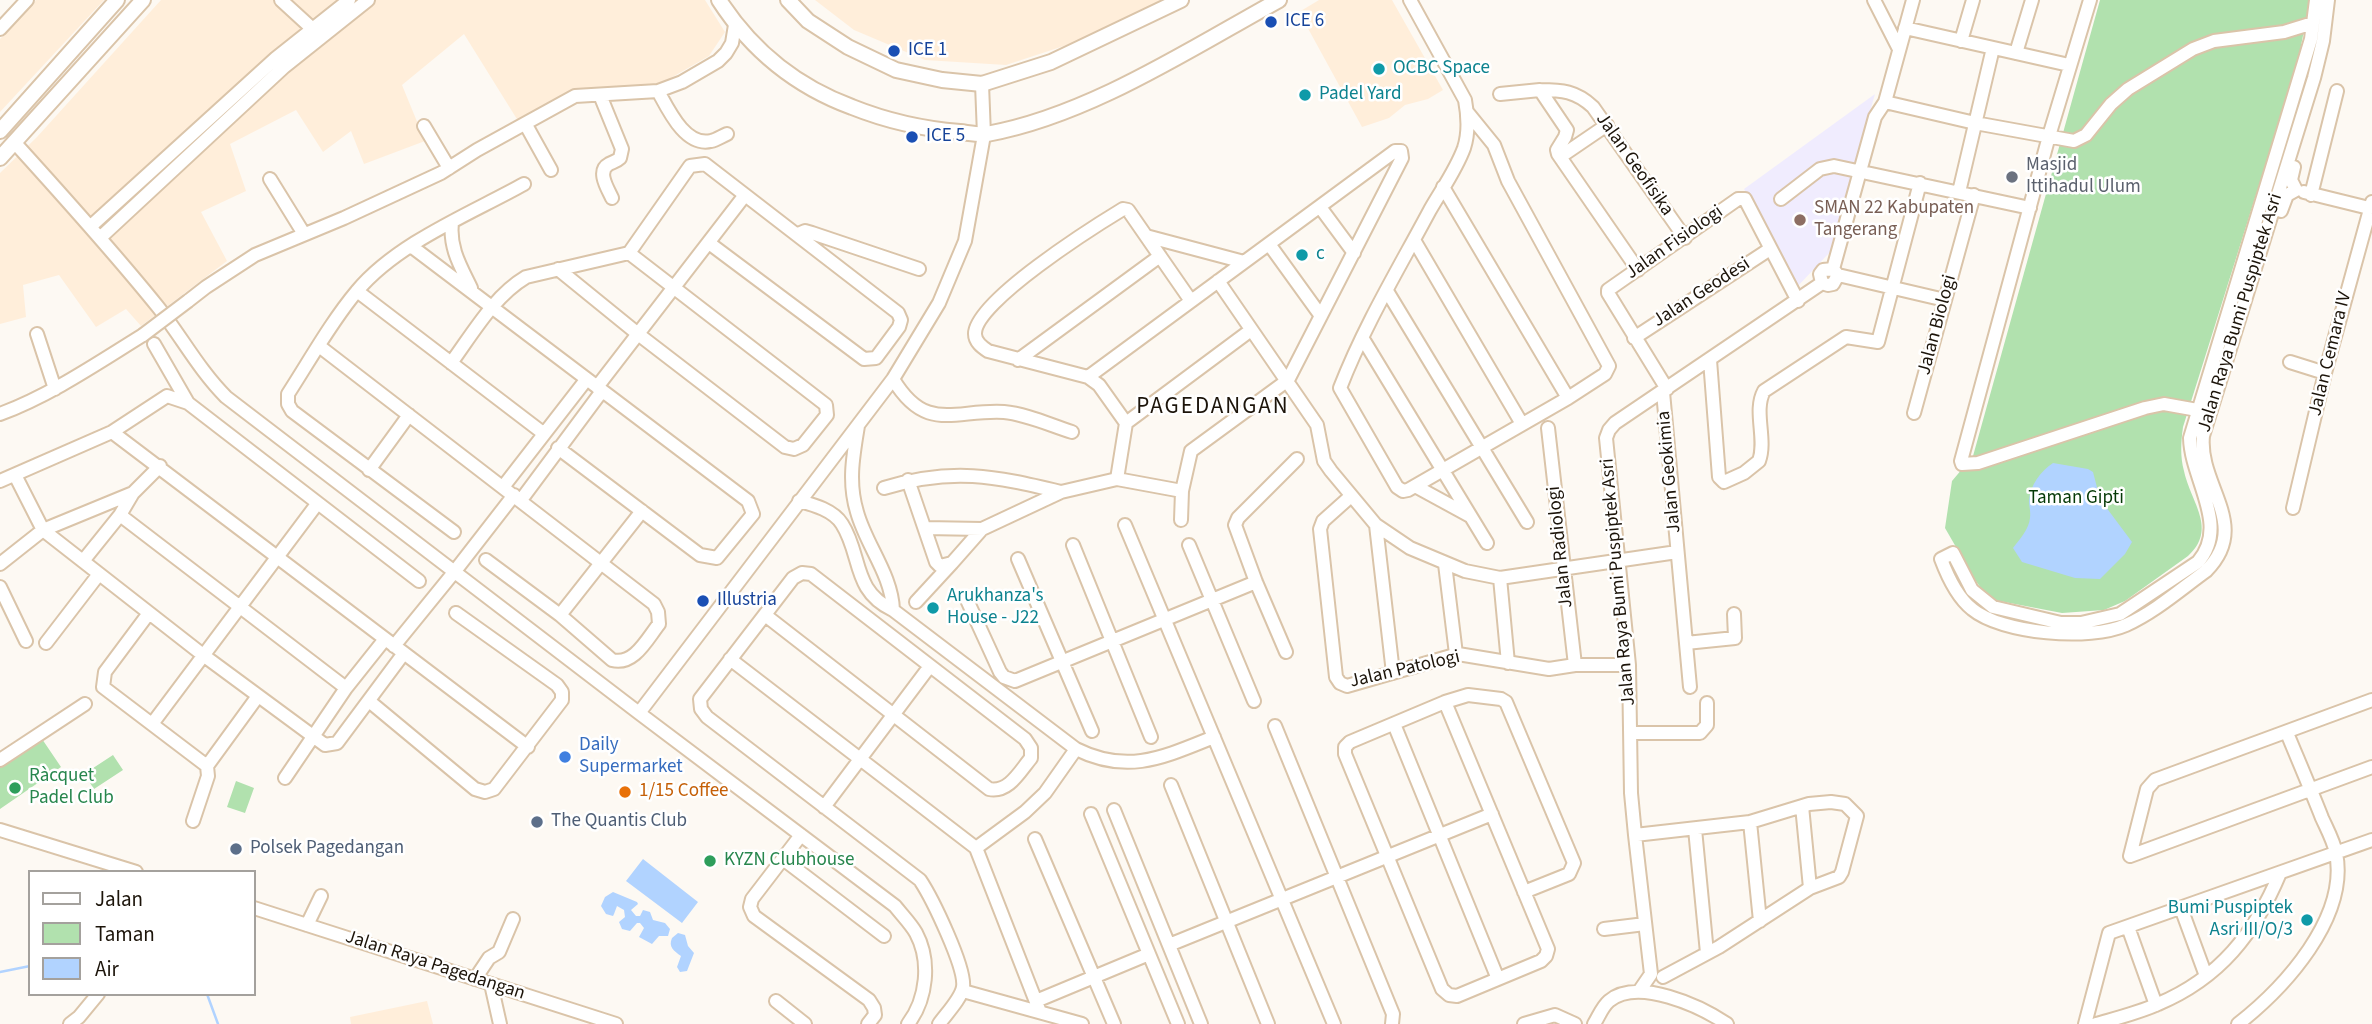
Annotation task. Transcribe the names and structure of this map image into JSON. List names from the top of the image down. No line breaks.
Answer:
{"streets":{"street":["Jalan Geofisika","Jalan Fisiologi","Jalan Geodesi","Jalan Raya Bumi Puspiptek Asri","Jalan Biologi","Jalan Cemara IV","Jalan Geokimia","Jalan Radiologi","Jalan Patologi","Jalan Raya Pagedangan"]},"crossings":[["Jalan Geofisika","Jalan Fisiologi"],["Jalan Fisiologi","Jalan Geodesi"],["Jalan Fisiologi","Jalan Raya Bumi Puspiptek Asri"],["Jalan Fisiologi","Jalan Geokimia"],["Jalan Raya Bumi Puspiptek Asri","Jalan Geokimia"],["Jalan Raya Bumi Puspiptek Asri","Jalan Patologi"],["Jalan Geokimia","Jalan Radiologi"],["Jalan Radiologi","Jalan Patologi"]],"districts":["PAGEDANGAN"],"parks":["Taman Gipti"],"places":["ICE 6","ICE 1","OCBC Space","Padel Yard","ICE 5","Masjid Ittihadul Ulum","SMAN 22 Kabupaten Tangerang","c","Illustria","Arukhanza's House - J22","Daily Supermarket","Ràcquet Padel Club","1/15 Coffee","The Quantis Club","Polsek Pagedangan","KYZN Clubhouse","Bumi Puspiptek Asri III/O/3"],"legend":["Jalan","Taman","Air"]}
